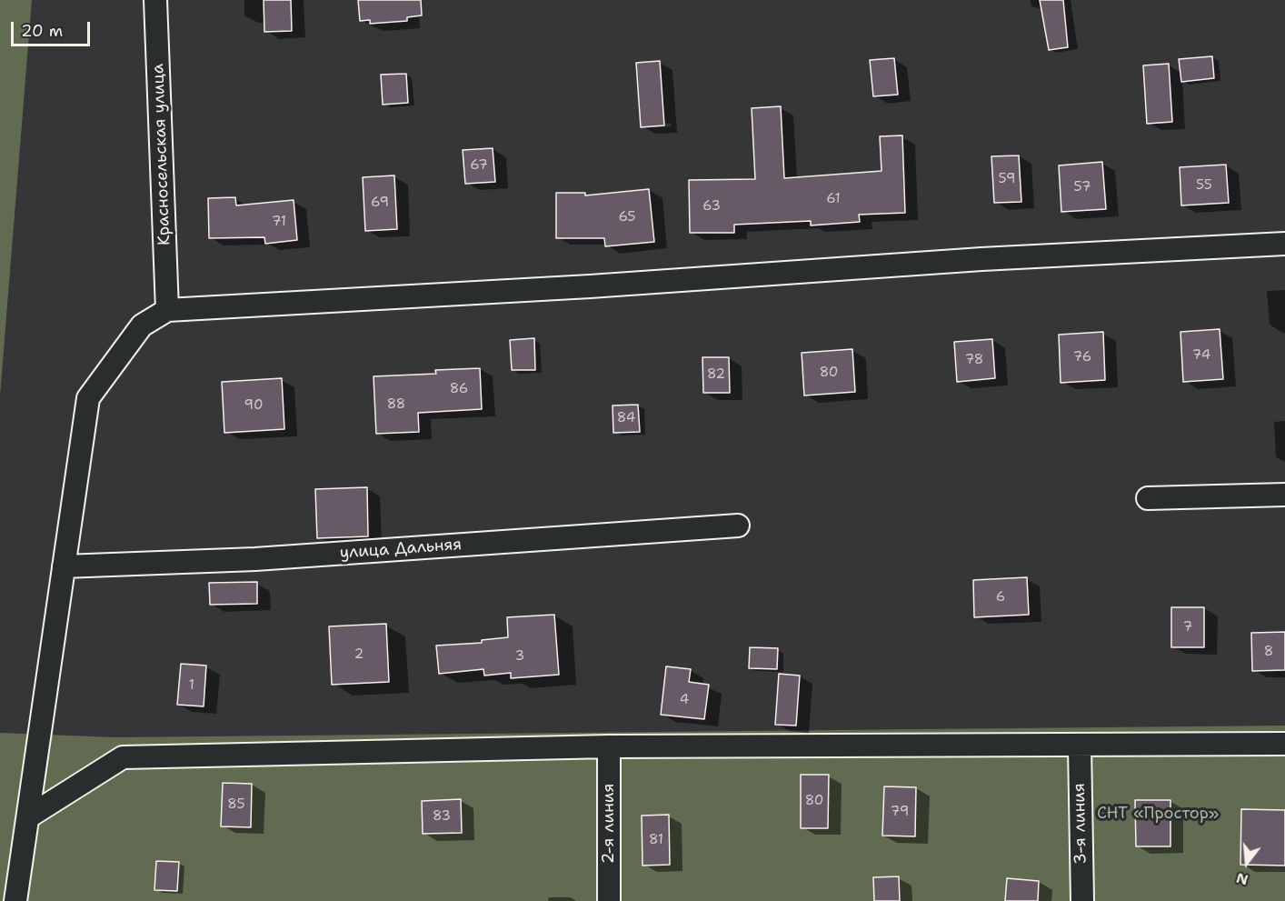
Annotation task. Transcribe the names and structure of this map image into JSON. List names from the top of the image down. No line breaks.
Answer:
{"streets":{"street":["Красносельская улица","улица Дальняя","2-я линия","3-я линия"]},"parks":["СНТ «Простор»"],"house_numbers":["67","59","55","57","61","69","63","65","71","74","76","78","80","82","86","88","90","84","6","7","8","2","3","1","4","80","85","79","83","81"],"scale_bar":"20 m","north":"bottom"}
